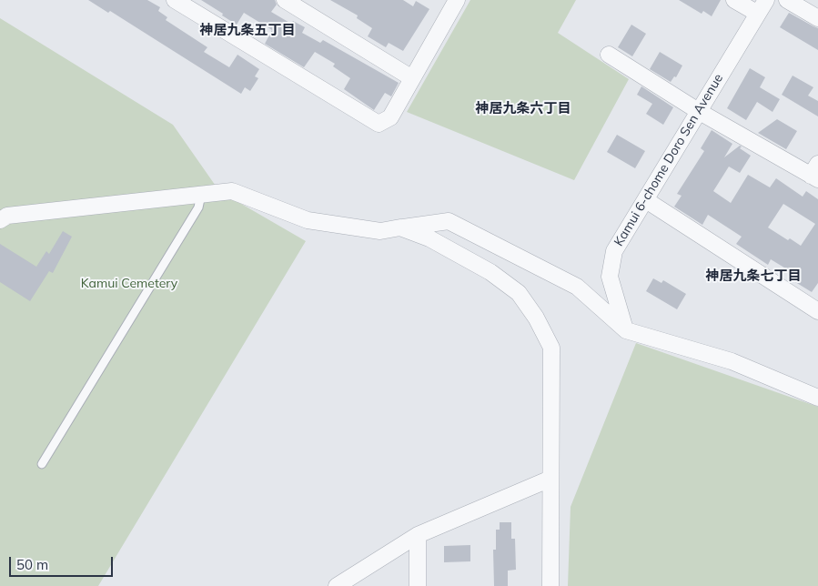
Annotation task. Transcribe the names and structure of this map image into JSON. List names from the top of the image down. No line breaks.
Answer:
{"streets":{"street":["Kamui 6-chome Doro Sen Avenue"]},"districts":["神居九条五丁目","神居九条六丁目","神居九条七丁目"],"parks":["Kamui Cemetery"],"scale_bar":"50 m"}
